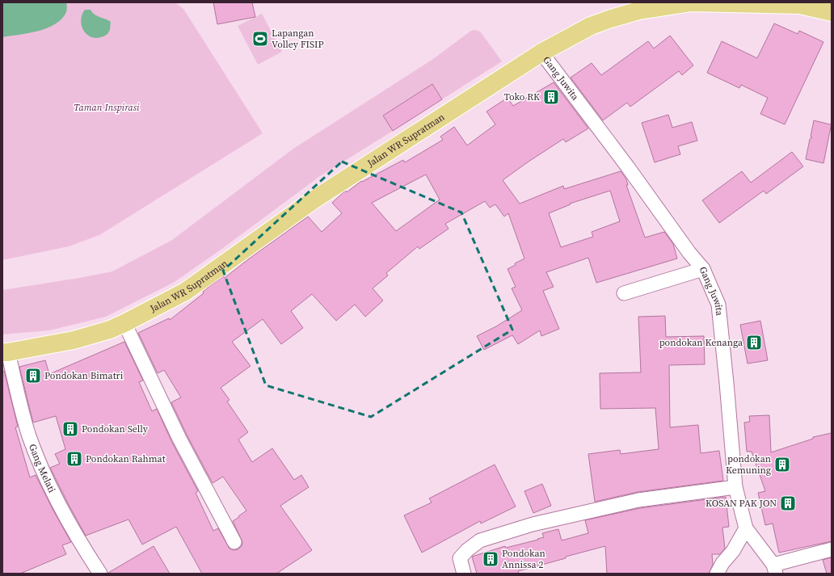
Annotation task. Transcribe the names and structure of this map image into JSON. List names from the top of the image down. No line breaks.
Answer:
{"streets":{"highway":["Jalan WR Supratman"],"street":["Gang Juwita","Gang Melati"]},"crossings":[["Gang Juwita","Jalan WR Supratman"],["Jalan WR Supratman","Gang Melati"]],"parks":["Taman Inspirasi"],"places":{"sports":["Lapangan Volley FISIP"],"building":["Toko RK","pondokan Kenanga","Pondokan Bimatri","Pondokan Selly","Pondokan Rahmat","pondokan Kemuning","KOSAN PAK JON","Pondokan Annissa 2"]}}
